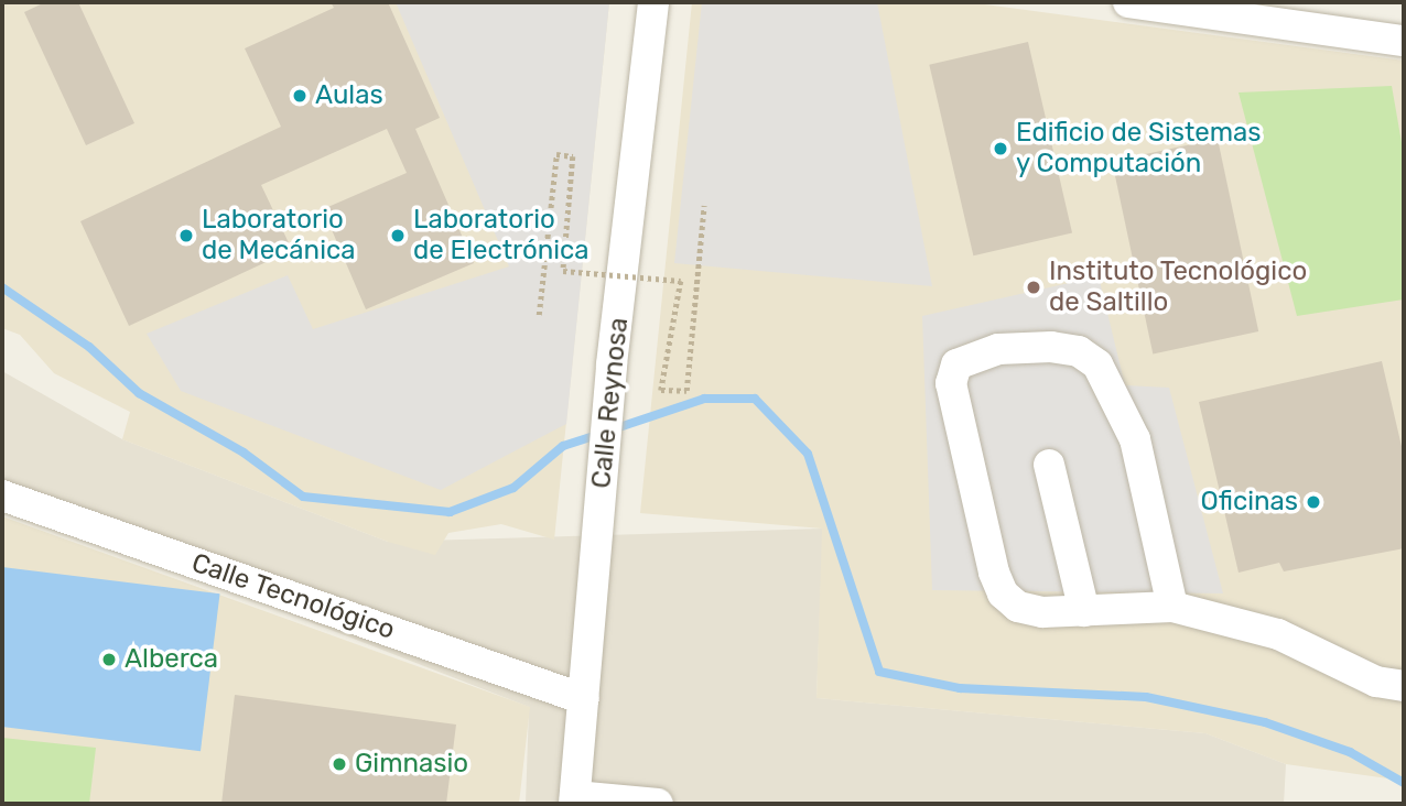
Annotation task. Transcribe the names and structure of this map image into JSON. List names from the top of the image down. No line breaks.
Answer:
{"streets":{"street":["Calle Reynosa","Calle Tecnológico"]},"crossings":[["Calle Reynosa","Calle Tecnológico"]],"places":["Aulas","Edificio de Sistemas y Computación","Laboratorio de Mecánica","Laboratorio de Electrónica","Instituto Tecnológico de Saltillo","Oficinas","Alberca","Gimnasio"]}
